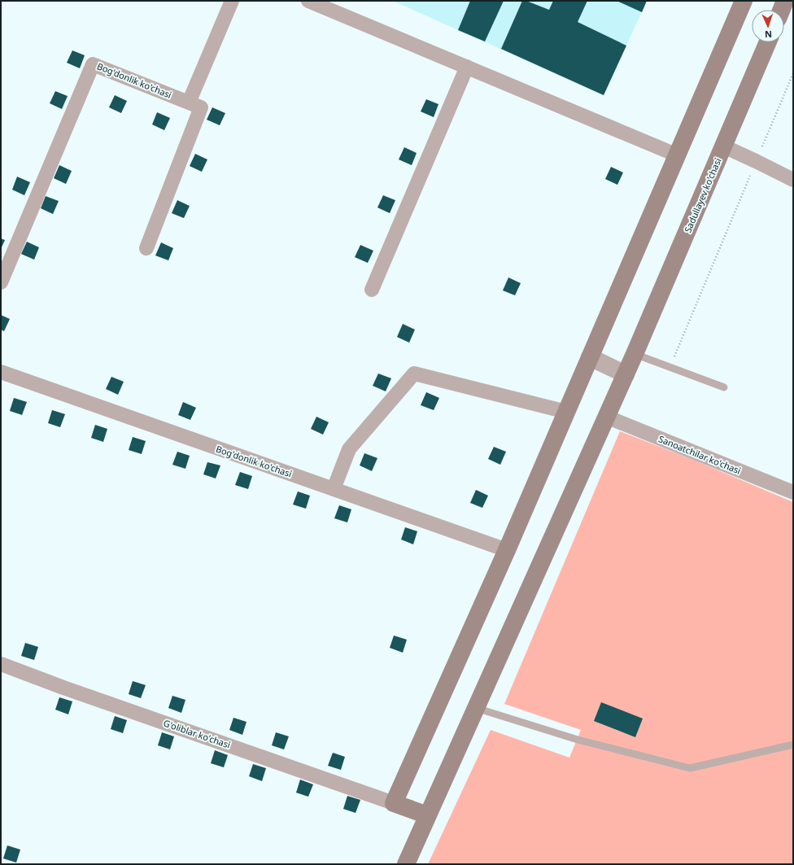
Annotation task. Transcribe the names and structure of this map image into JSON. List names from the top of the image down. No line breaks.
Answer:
{"streets":{"main road":["Sadullayev ko'chasi"],"street":["Bog'donlik ko'chasi","Sanoatchilar ko'chasi","G'oliblar ko'chasi"]},"crossings":[["Sadullayev ko'chasi","Sanoatchilar ko'chasi"]],"north":"bottom"}
